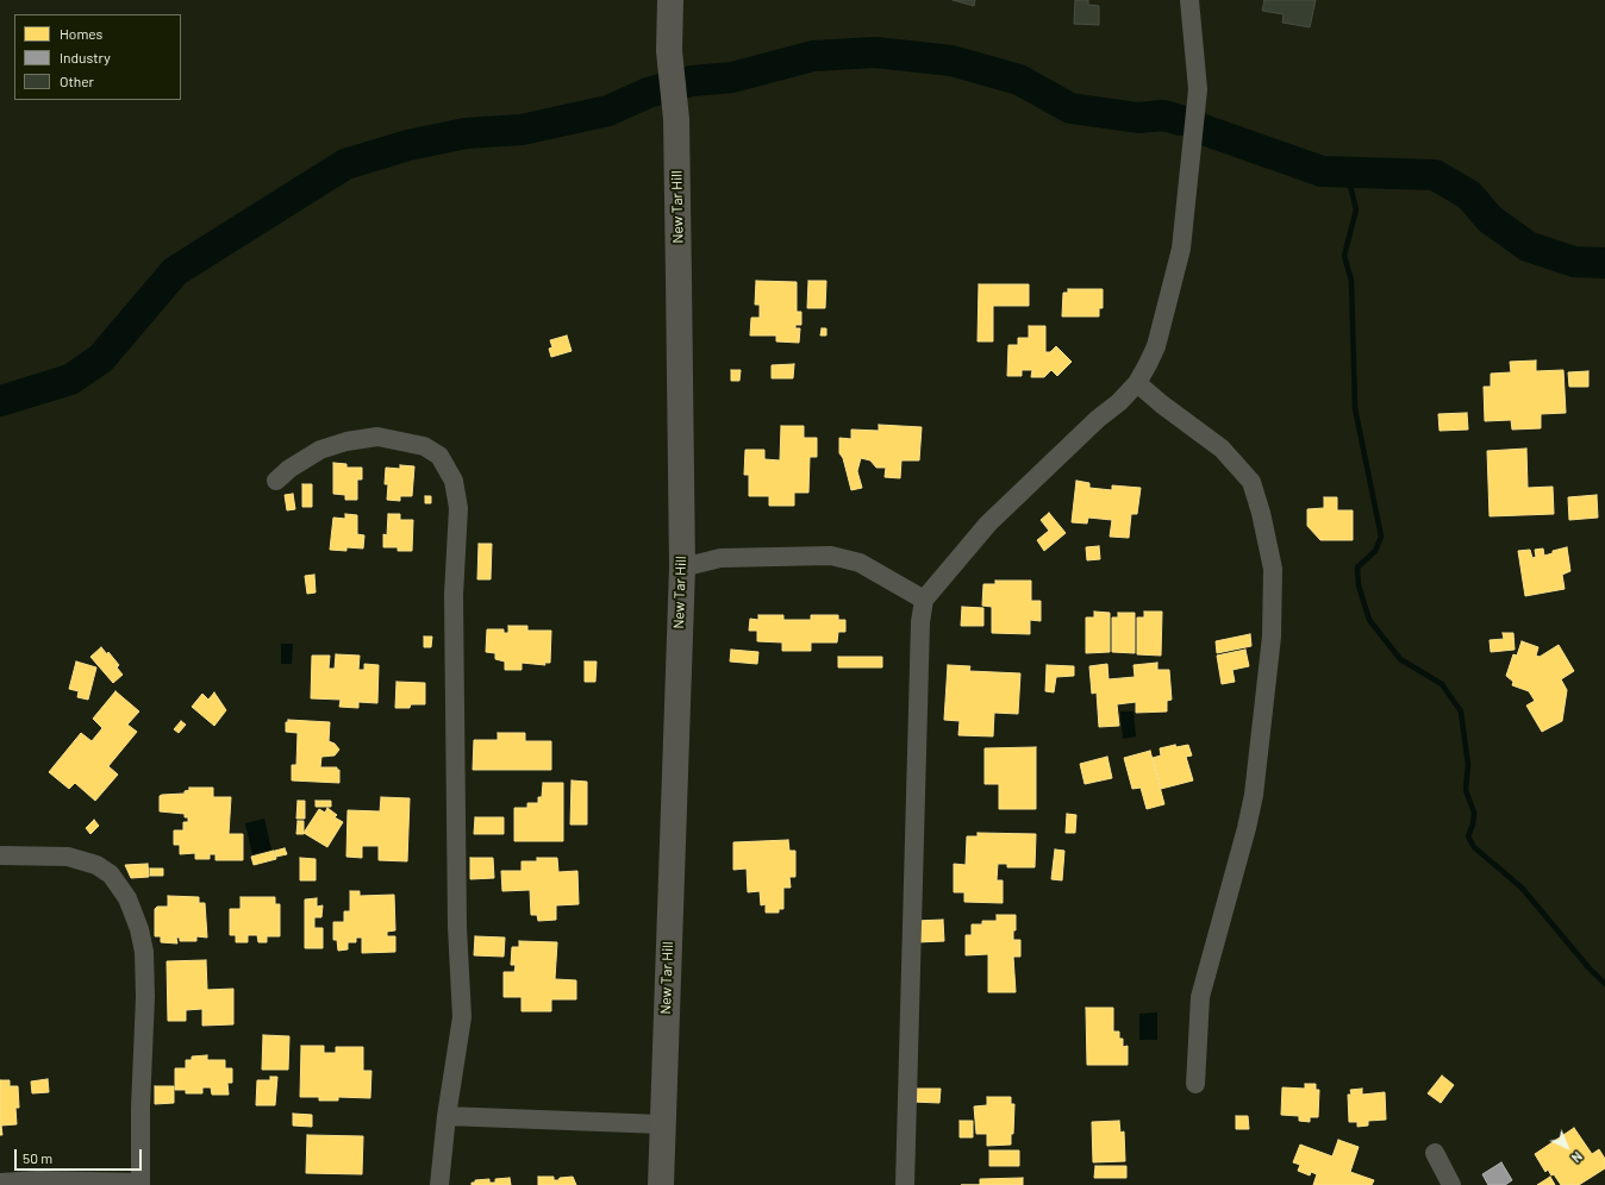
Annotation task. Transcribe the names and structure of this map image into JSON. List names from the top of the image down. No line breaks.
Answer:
{"streets":{"street":["New Tar Hill"]},"legend":["Homes","Industry","Other"],"scale_bar":"50 m","north":"bottom right"}
